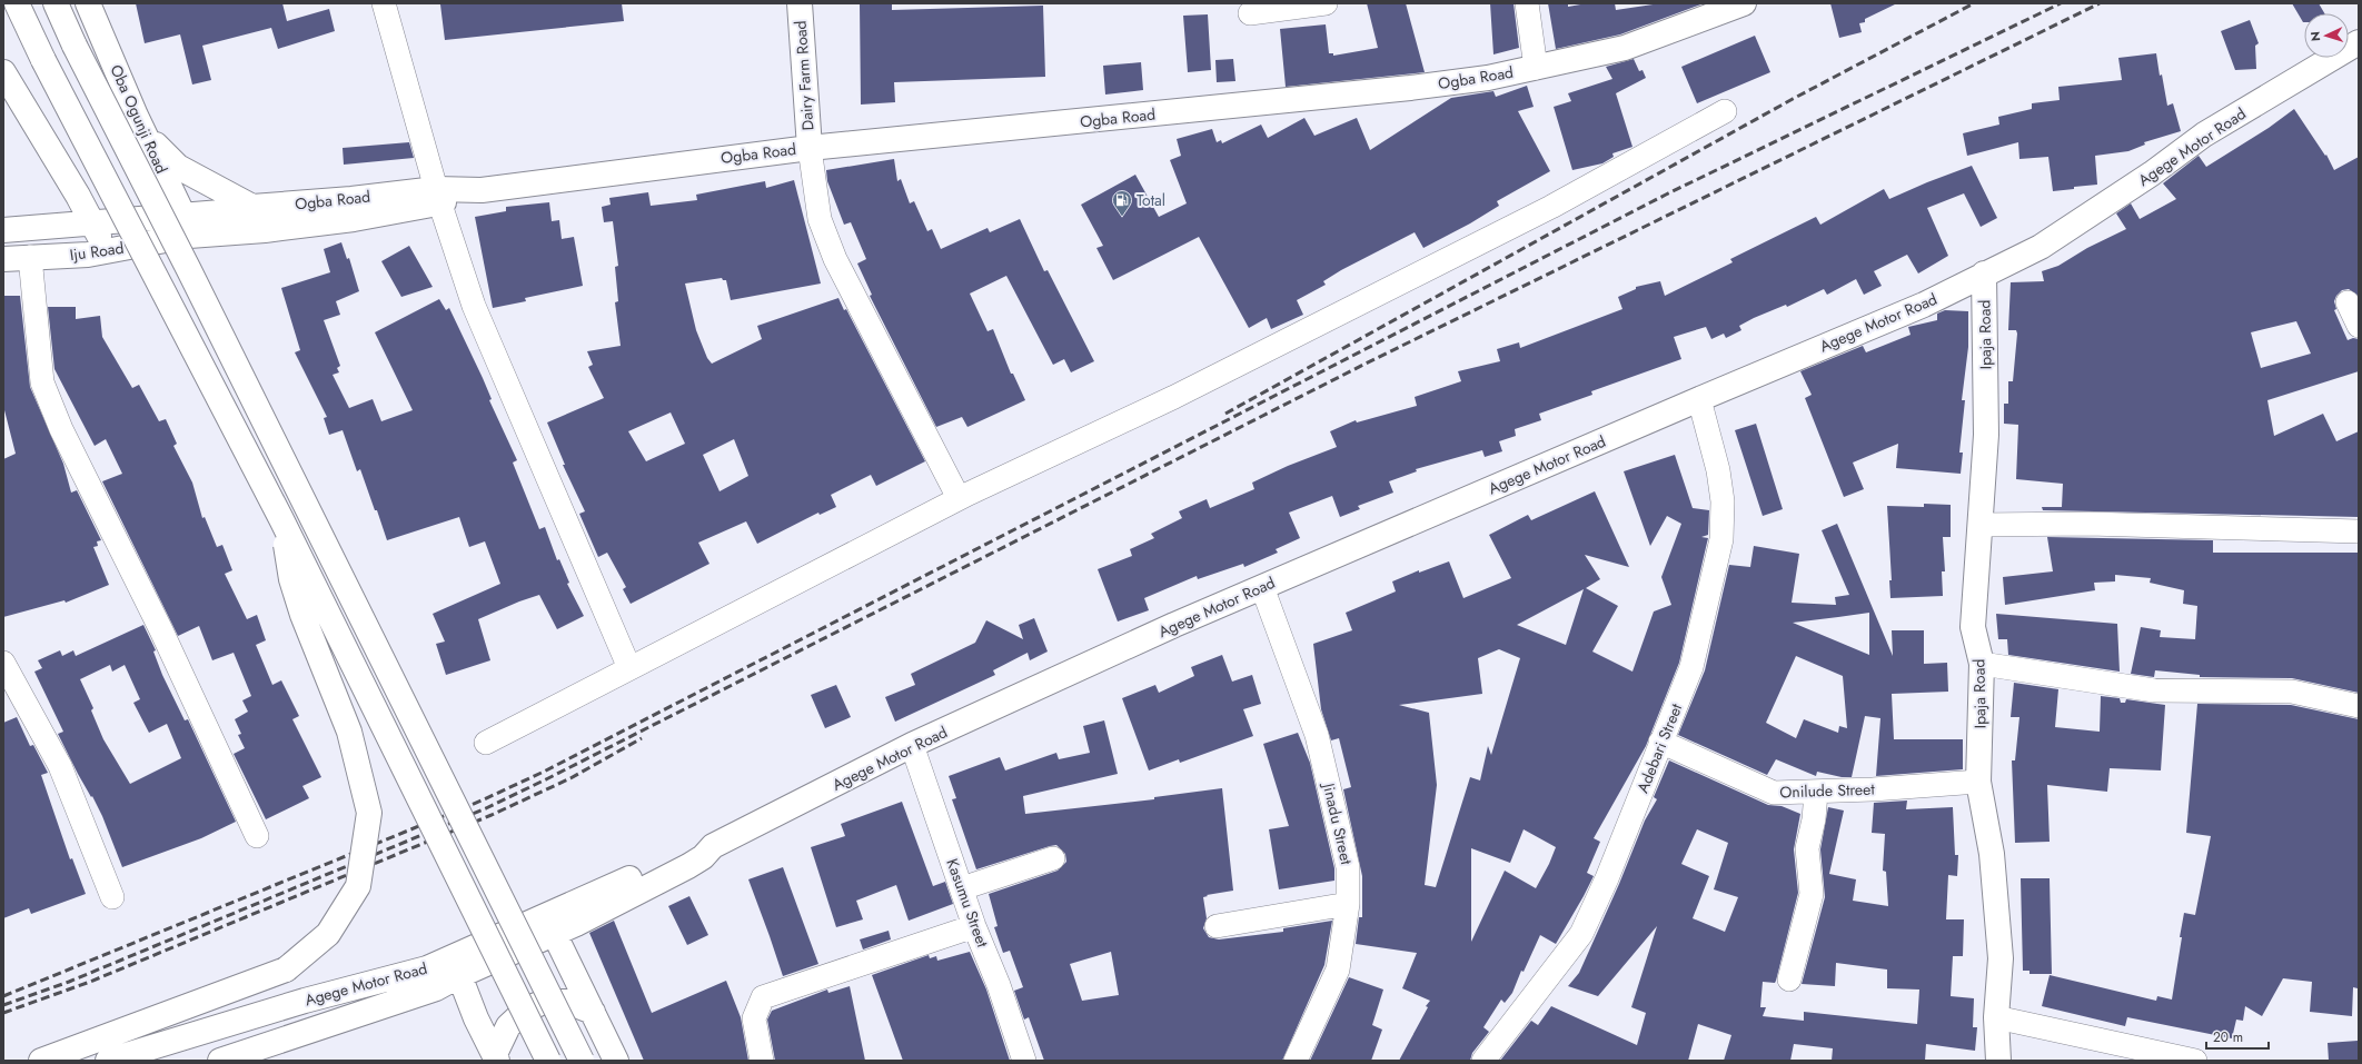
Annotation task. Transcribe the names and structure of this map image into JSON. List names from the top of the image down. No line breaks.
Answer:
{"streets":{"main road":["Dairy Farm Road","Ogba Road","Oba Ogunji Road","Agege Motor Road","Iju Road","Ipaja Road"],"street":["Adebari Street","Onilude Street","Jinadu Street","Kasumu Street"]},"crossings":[["Dairy Farm Road","Ogba Road"],["Ogba Road","Oba Ogunji Road"],["Ogba Road","Iju Road"],["Oba Ogunji Road","Iju Road"],["Agege Motor Road","Ipaja Road"],["Agege Motor Road","Adebari Street"],["Agege Motor Road","Jinadu Street"],["Agege Motor Road","Kasumu Street"],["Ipaja Road","Onilude Street"],["Adebari Street","Onilude Street"]],"places":{"fuel station":["Total"]},"scale_bar":"20 m","north":"left"}
